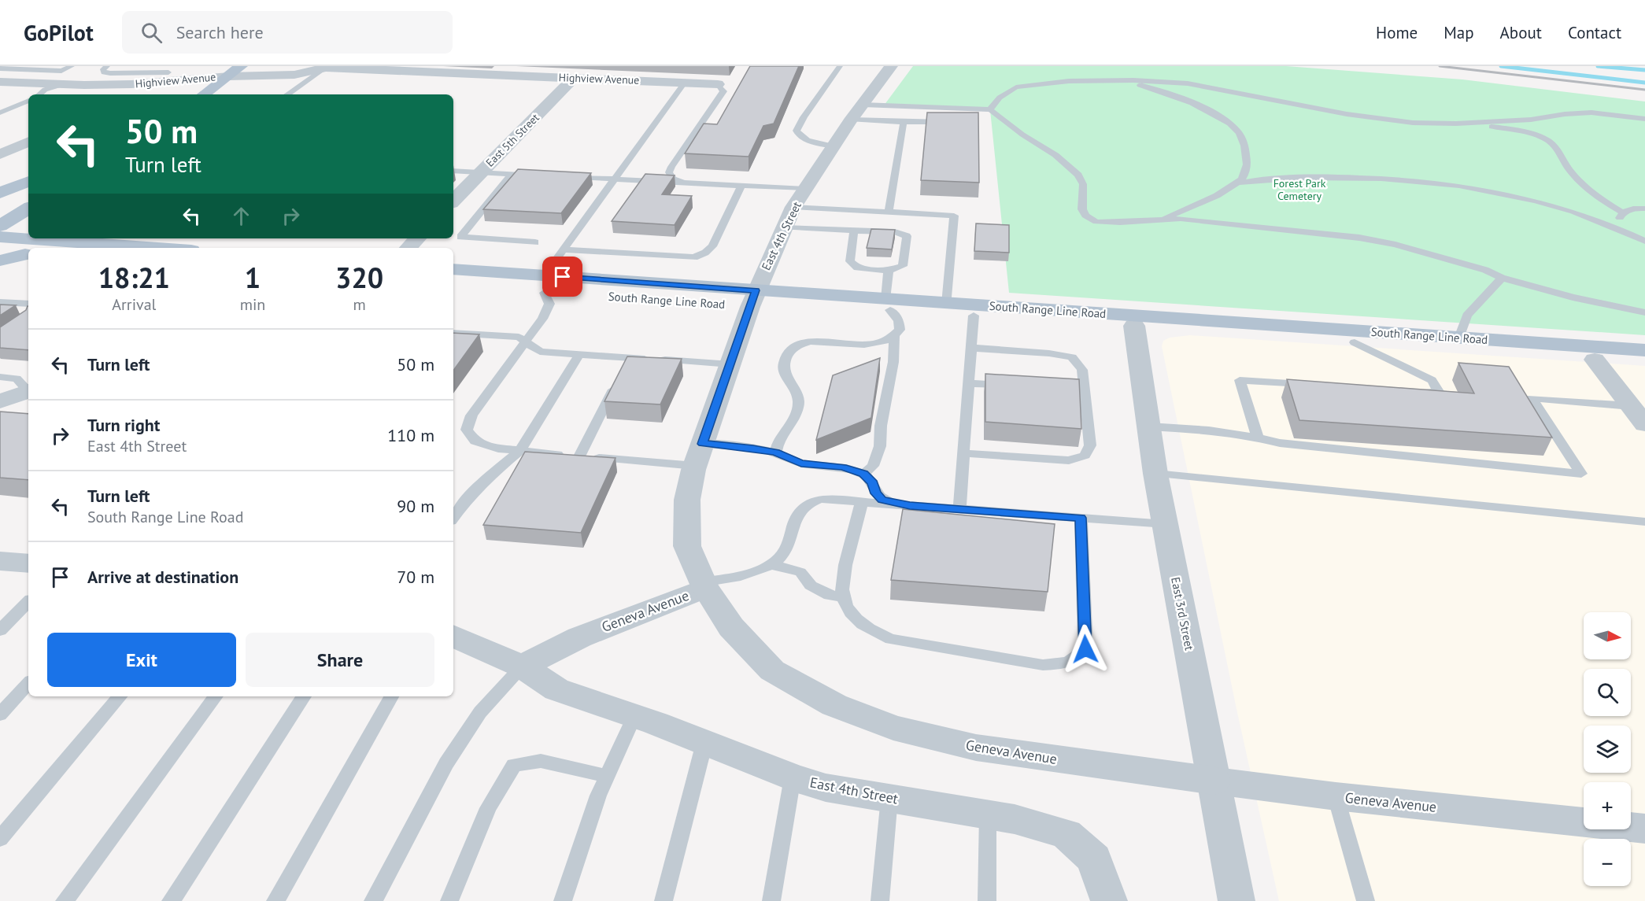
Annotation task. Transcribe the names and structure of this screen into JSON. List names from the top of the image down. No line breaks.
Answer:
{"streets":{"main road":["South Range Line Road"],"street":["Highview Avenue","East 5th Street","East 4th Street","Geneva Avenue","East 3rd Street"]},"crossings":[["Highview Avenue","East 5th Street"],["East 4th Street","South Range Line Road"],["East 4th Street","Geneva Avenue"],["South Range Line Road","East 3rd Street"],["Geneva Avenue","East 3rd Street"]],"parks":["Forest Park Cemetery"],"north":"right","page":{"header":"GoPilot","search":"Search here","nav":["Home","Map","About","Contact"],"turn":["50 m","Turn left"],"eta":["18:21","Arrival","1","min","320","m"],"list":[{"name":"Turn left","value":"50 m"},{"name":"Turn right","note":"East 4th Street","value":"110 m"},{"name":"Turn left","note":"South Range Line Road","value":"90 m"},{"name":"Arrive at destination","value":"70 m"}],"map_buttons":["+","−"],"buttons":["Exit","Share"]}}
